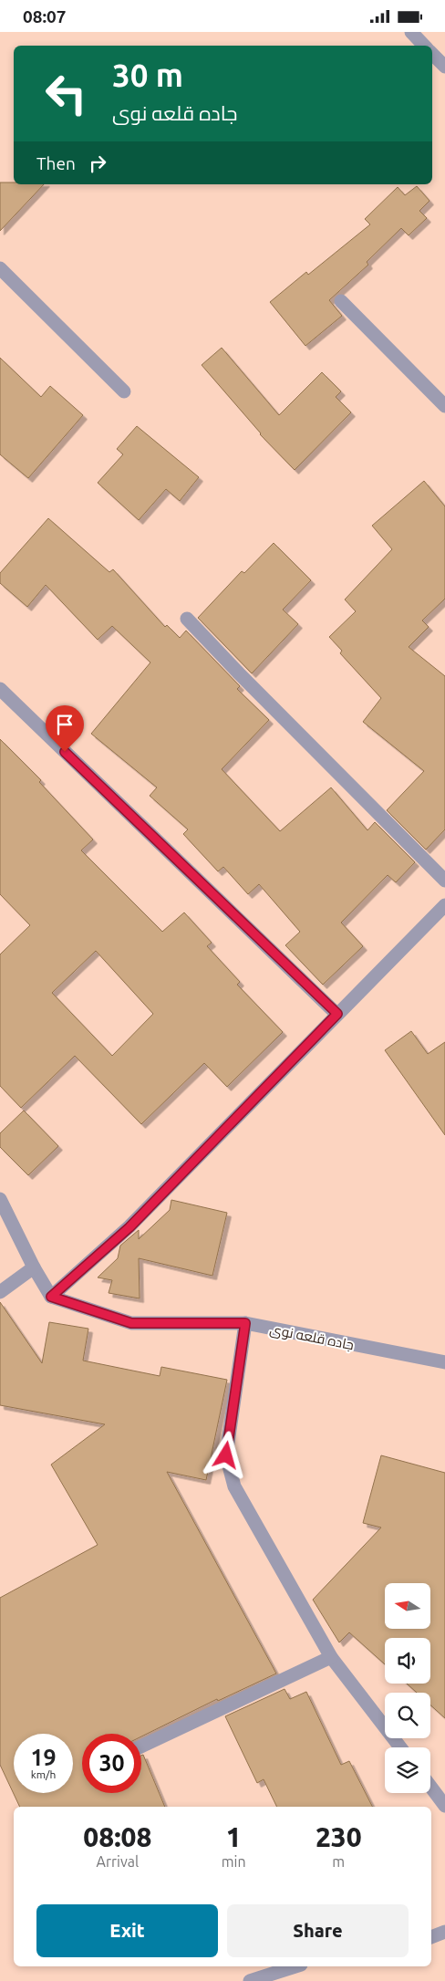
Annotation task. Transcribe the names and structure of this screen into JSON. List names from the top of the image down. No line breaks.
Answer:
{"streets":{"street":["جاده قلعه نوی"]},"north":"left","page":{"status":"08:07","turn":["30 m","جاده قلعه نوی"],"then":"Then","speed":"19 km/h","limit":"30","eta":["08:08","Arrival","1","min","230","m"],"buttons":["Exit","Share"]}}
